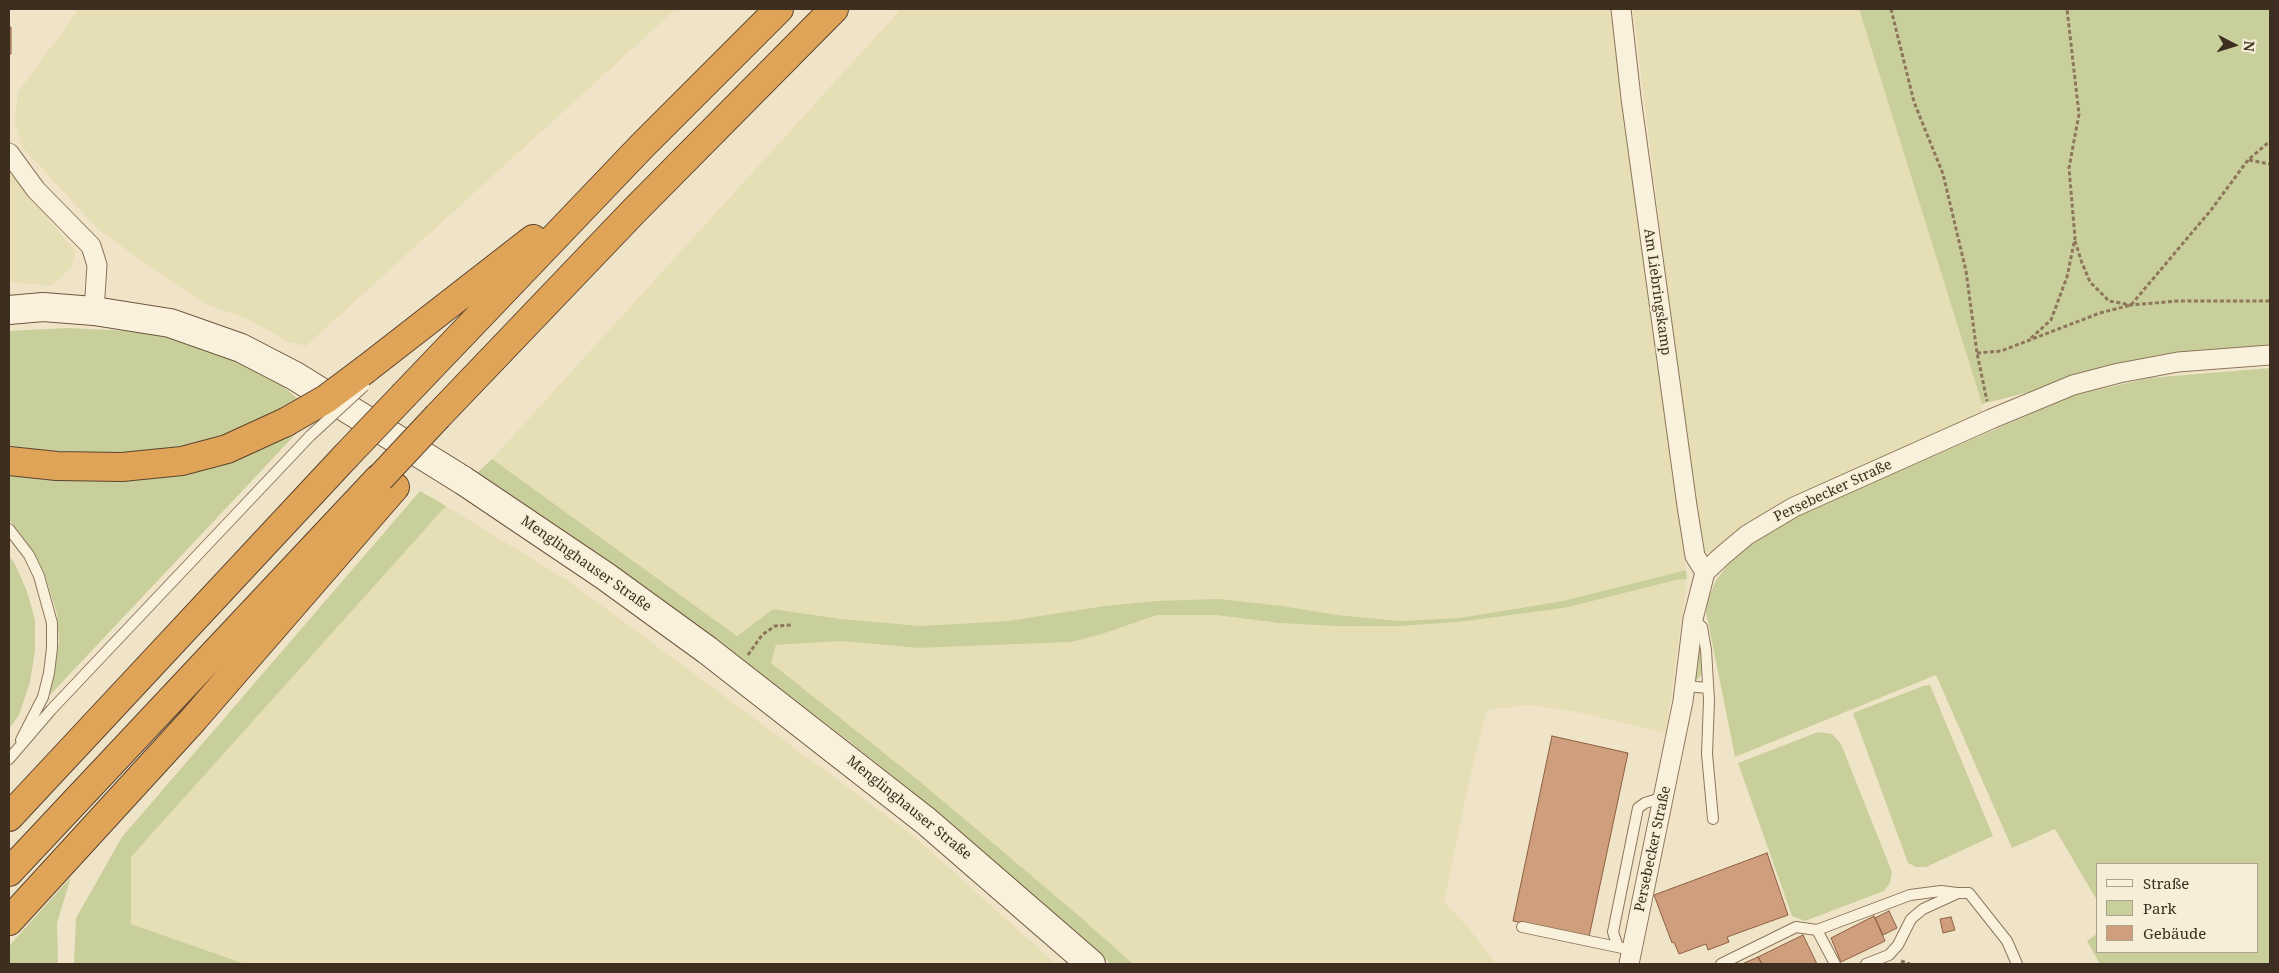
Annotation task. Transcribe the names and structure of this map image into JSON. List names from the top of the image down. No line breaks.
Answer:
{"streets":{"street":["Am Liebringskamp","Persebecker Straße","Menglinghauser Straße"]},"crossings":[["Am Liebringskamp","Persebecker Straße"]],"legend":["Straße","Park","Gebäude"],"north":"right"}
